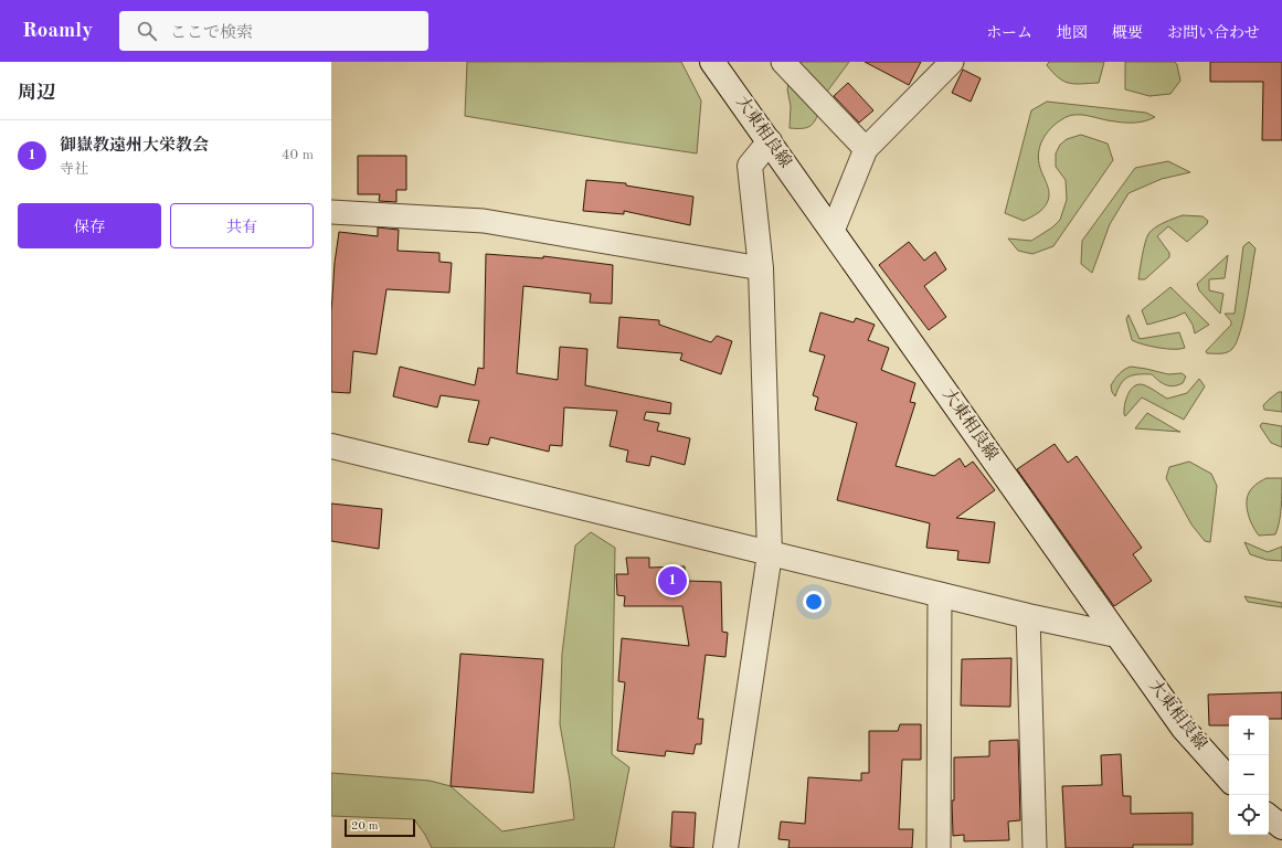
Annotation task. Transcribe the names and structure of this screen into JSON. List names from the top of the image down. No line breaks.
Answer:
{"streets":{"street":["大東相良線"]},"scale_bar":"20 m","page":{"header":"Roamly","search":"ここで検索","nav":["ホーム","地図","概要","お問い合わせ"],"heading":"周辺","list":[{"mark":"1","name":"御嶽教遠州大栄教会","note":"寺社","value":"40 m"}],"buttons":["保存","共有"],"pins":"1","map_buttons":["+","−"],"scale":"20 m"}}
